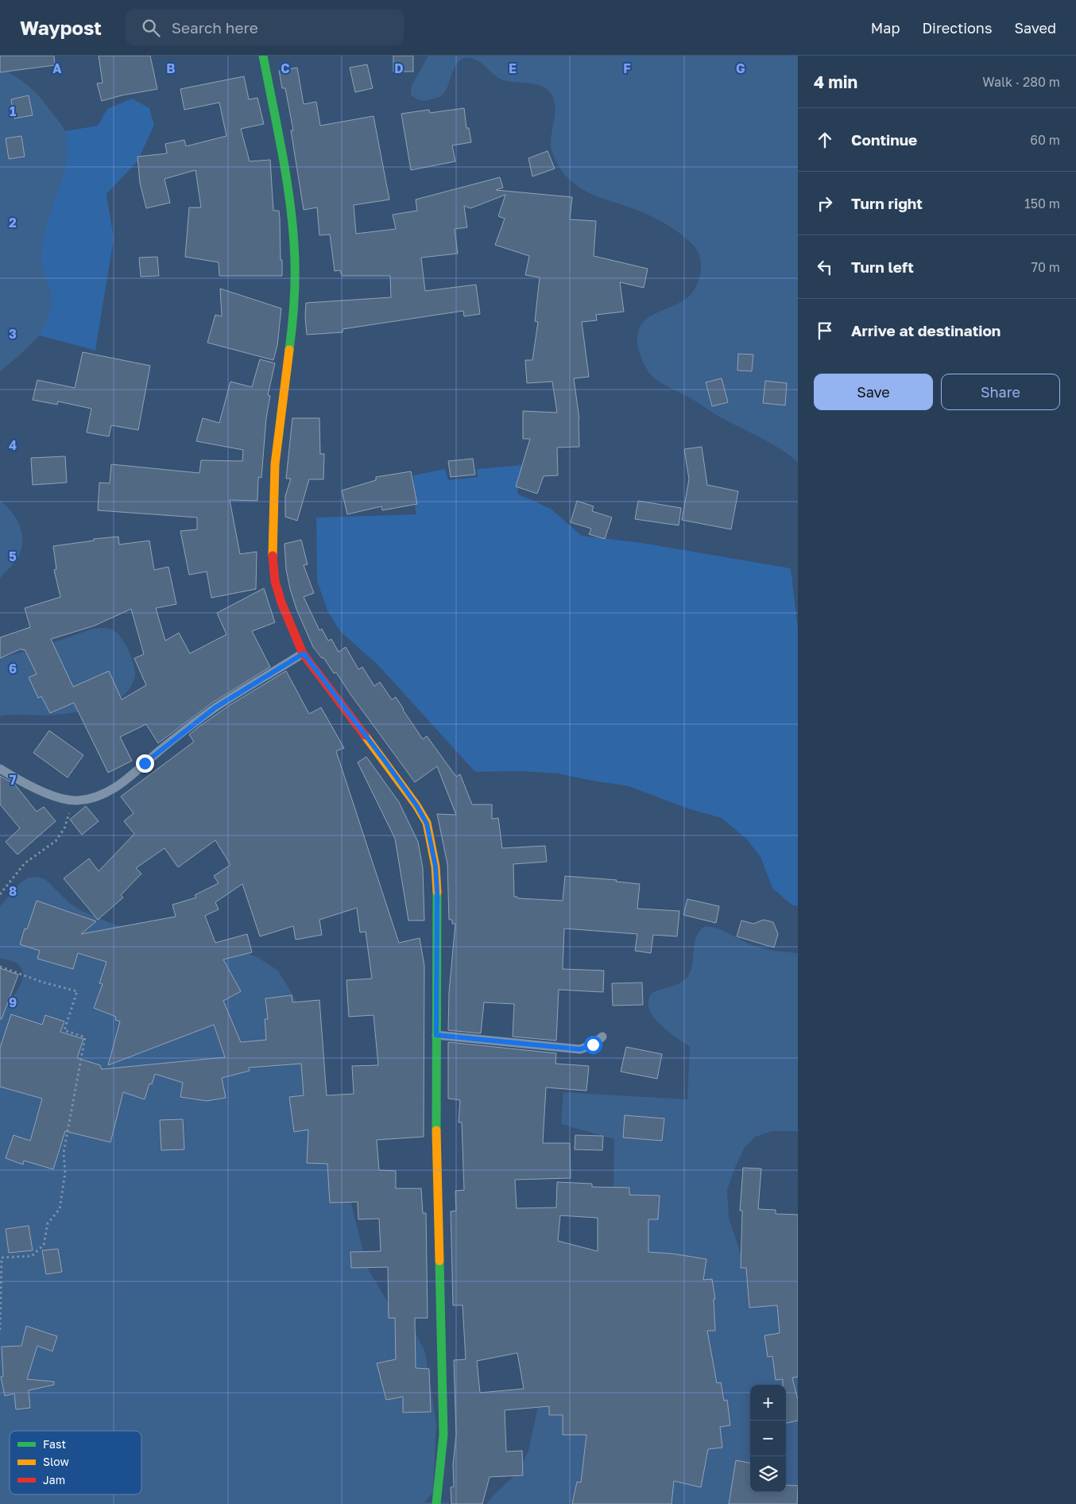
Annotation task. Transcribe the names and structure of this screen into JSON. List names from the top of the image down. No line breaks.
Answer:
{"legend":["Fast","Slow","Jam"],"page":{"header":"Waypost","search":"Search here","nav":["Map","Directions","Saved"],"heading":["4 min","Walk · 280 m"],"list":[["Continue","60 m"],["Turn right","150 m"],["Turn left","70 m"],"Arrive at destination"],"buttons":["Save","Share"],"map_buttons":["+","−"]},"grid":{"columns":["A","B","C","D","E","F","G"],"rows":["1","2","3","4","5","6","7","8","9"]}}
